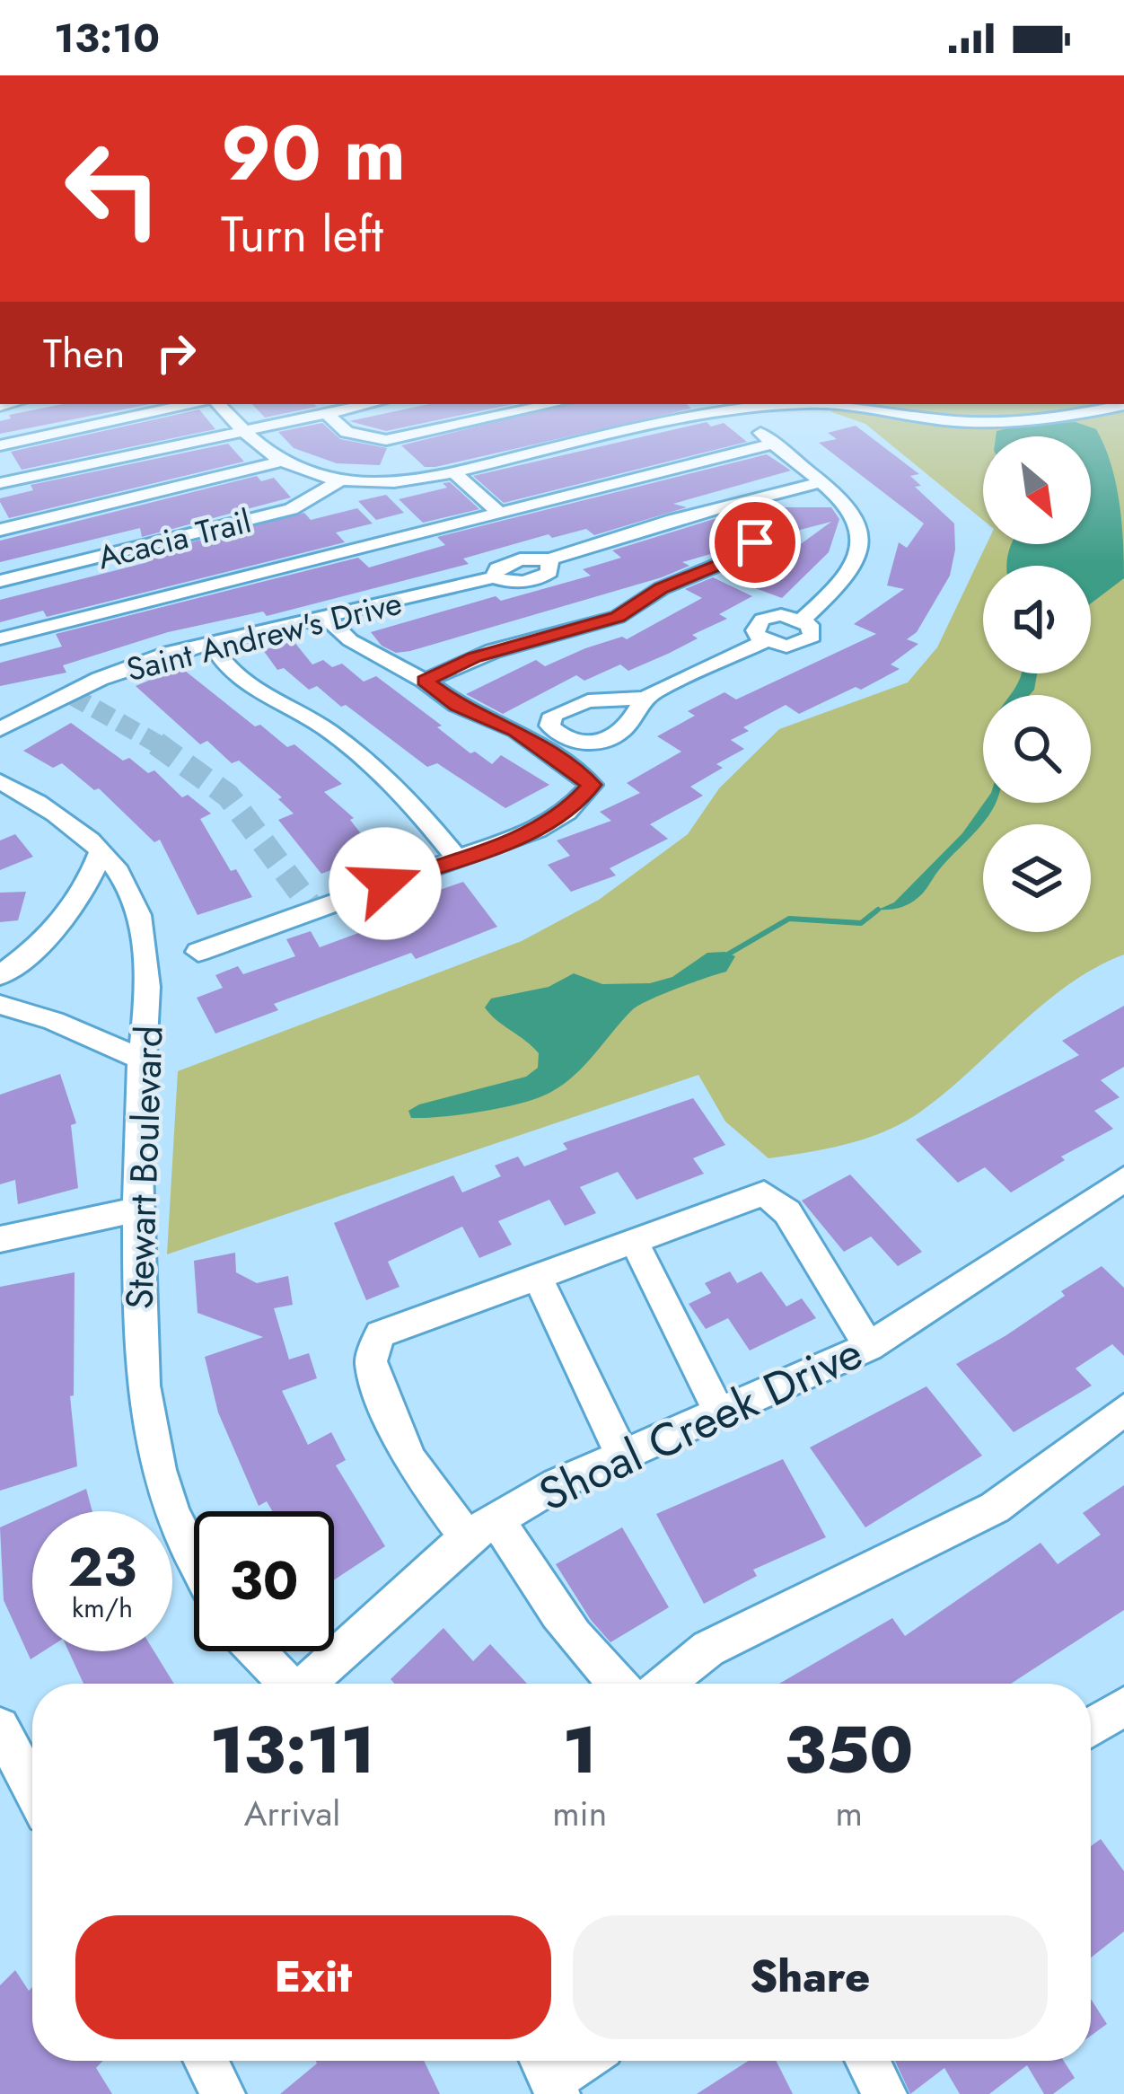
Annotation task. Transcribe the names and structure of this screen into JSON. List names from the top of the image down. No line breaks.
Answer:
{"streets":{"street":["Acacia Trail","Saint Andrew's Drive","Stewart Boulevard","Shoal Creek Drive"]},"north":"bottom right","page":{"status":"13:10","turn":["90 m","Turn left"],"then":"Then","speed":"23 km/h","limit":"30","eta":["13:11","Arrival","1","min","350","m"],"buttons":["Exit","Share"]}}
